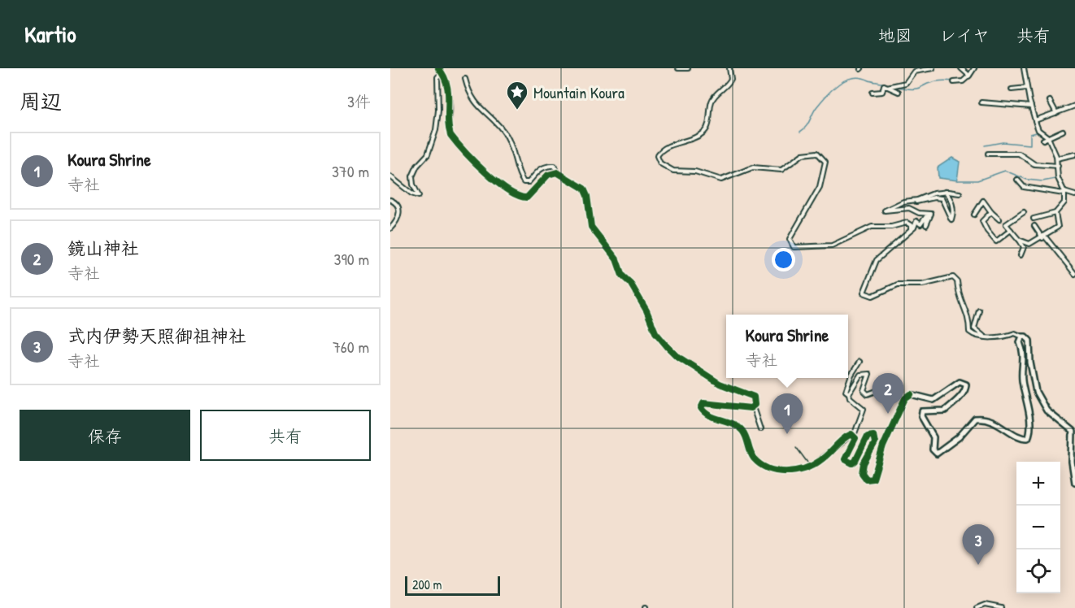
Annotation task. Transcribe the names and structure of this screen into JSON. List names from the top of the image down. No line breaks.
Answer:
{"places":{"place":["Mountain Koura"]},"scale_bar":"200 m","page":{"header":"Kartio","nav":["地図","レイヤ","共有"],"heading":["周辺","3件"],"list":[{"mark":"1","name":"Koura Shrine","note":"寺社","value":"370 m"},{"mark":"2","name":"鏡山神社","note":"寺社","value":"390 m"},{"mark":"3","name":"式内伊勢天照御祖神社","note":"寺社","value":"760 m"}],"popup":["Koura Shrine","寺社"],"pins":["2","1","3"],"buttons":["保存","共有"],"map_buttons":["+","−"],"scale":"200 m"}}
